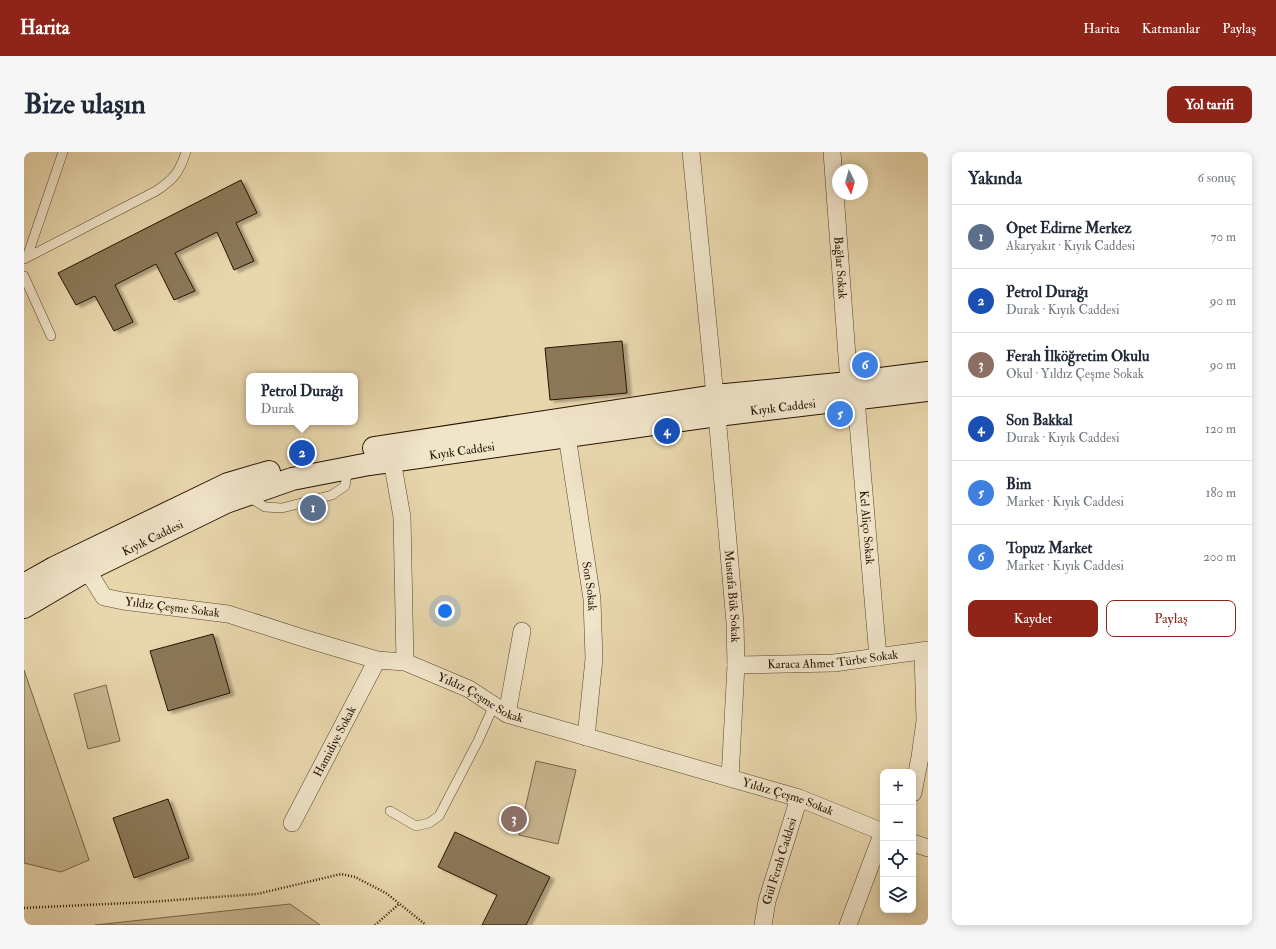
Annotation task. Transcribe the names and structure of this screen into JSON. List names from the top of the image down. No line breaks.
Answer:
{"streets":{"main road":["Kıyık Caddesi"],"street":["Bağlar Sokak","Kel Aliço Sokak","Son Sokak","Mustafa Bük Sokak","Yıldız Çeşme Sokak","Karaca Ahmet Türbe Sokak","Hamidiye Sokak","Gül Ferah Caddesi"]},"crossings":[["Bağlar Sokak","Kıyık Caddesi"],["Bağlar Sokak","Kel Aliço Sokak"],["Kıyık Caddesi","Kel Aliço Sokak"],["Kıyık Caddesi","Son Sokak"],["Kıyık Caddesi","Mustafa Bük Sokak"],["Kıyık Caddesi","Yıldız Çeşme Sokak"],["Kel Aliço Sokak","Karaca Ahmet Türbe Sokak"],["Son Sokak","Yıldız Çeşme Sokak"],["Mustafa Bük Sokak","Yıldız Çeşme Sokak"],["Mustafa Bük Sokak","Karaca Ahmet Türbe Sokak"],["Yıldız Çeşme Sokak","Hamidiye Sokak"],["Yıldız Çeşme Sokak","Gül Ferah Caddesi"]],"north":"bottom","page":{"header":"Harita","nav":["Harita","Katmanlar","Paylaş"],"buttons":["Yol tarifi",["Kaydet","Paylaş"]],"title":"Bize ulaşın","heading":["Yakında","6 sonuç"],"list":[{"mark":"1","name":"Opet Edirne Merkez","note":"Akaryakıt · Kıyık Caddesi","value":"70 m"},{"mark":"2","name":"Petrol Durağı","note":"Durak · Kıyık Caddesi","value":"90 m"},{"mark":"3","name":"Ferah İlköğretim Okulu","note":"Okul · Yıldız Çeşme Sokak","value":"90 m"},{"mark":"4","name":"Son Bakkal","note":"Durak · Kıyık Caddesi","value":"120 m"},{"mark":"5","name":"Bim","note":"Market · Kıyık Caddesi","value":"180 m"},{"mark":"6","name":"Topuz Market","note":"Market · Kıyık Caddesi","value":"200 m"}],"pins":["6","5","4","2","1","3"],"popup":["Petrol Durağı","Durak"],"map_buttons":["+","−"]}}
